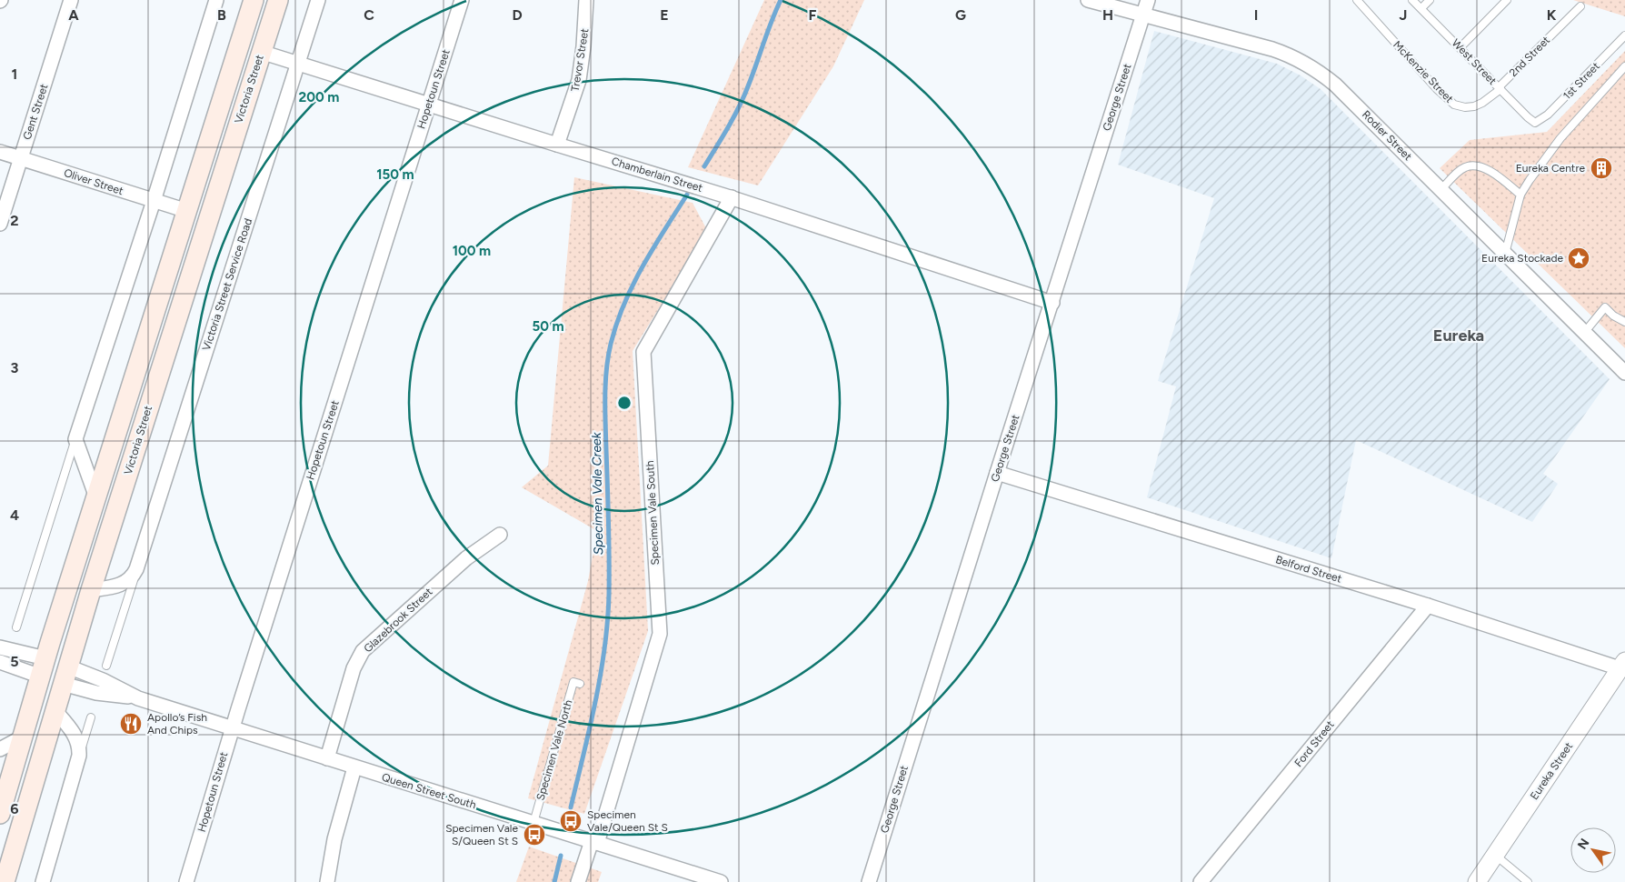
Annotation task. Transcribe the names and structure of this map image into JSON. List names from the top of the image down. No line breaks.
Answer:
{"streets":{"main road":["Victoria Street","Queen Street South"],"street":["Trevor Street","Hopetoun Street","George Street","Gent Street","Rodier Street","Chamberlain Street","Oliver Street","Victoria Street Service Road","Specimen Vale South","Belford Street","Glazebrook Street","Ford Street","Eureka Street"],"lane":["2nd Street","West Street","McKenzie Street","1st Street","Specimen Vale North"]},"crossings":[["2nd Street","West Street"],["2nd Street","McKenzie Street"],["Trevor Street","Chamberlain Street"],["West Street","McKenzie Street"],["West Street","1st Street"],["Victoria Street","Chamberlain Street"],["Victoria Street","Oliver Street"],["Victoria Street","Victoria Street Service Road"],["Victoria Street","Queen Street South"],["Hopetoun Street","Chamberlain Street"],["Hopetoun Street","Queen Street South"],["George Street","Rodier Street"],["George Street","Chamberlain Street"],["George Street","Belford Street"],["Gent Street","Oliver Street"],["Chamberlain Street","Victoria Street Service Road"],["Chamberlain Street","Specimen Vale South"],["Specimen Vale South","Queen Street South"],["Belford Street","Ford Street"],["Belford Street","Eureka Street"],["Glazebrook Street","Queen Street South"],["Specimen Vale North","Queen Street South"]],"districts":["Eureka"],"water":["Specimen Vale Creek"],"places":{"building":["Eureka Centre"],"place":["Eureka Stockade"],"restaurant":["Apollo’s Fish And Chips"],"bus stop":["Specimen Vale/Queen St S","Specimen Vale S/Queen St S"]},"north":"top left","grid":{"columns":["A","B","C","D","E","F","G","H","I","J","K"],"rows":["1","2","3","4","5","6"]},"rings":["200 m","150 m","100 m","50 m"]}
